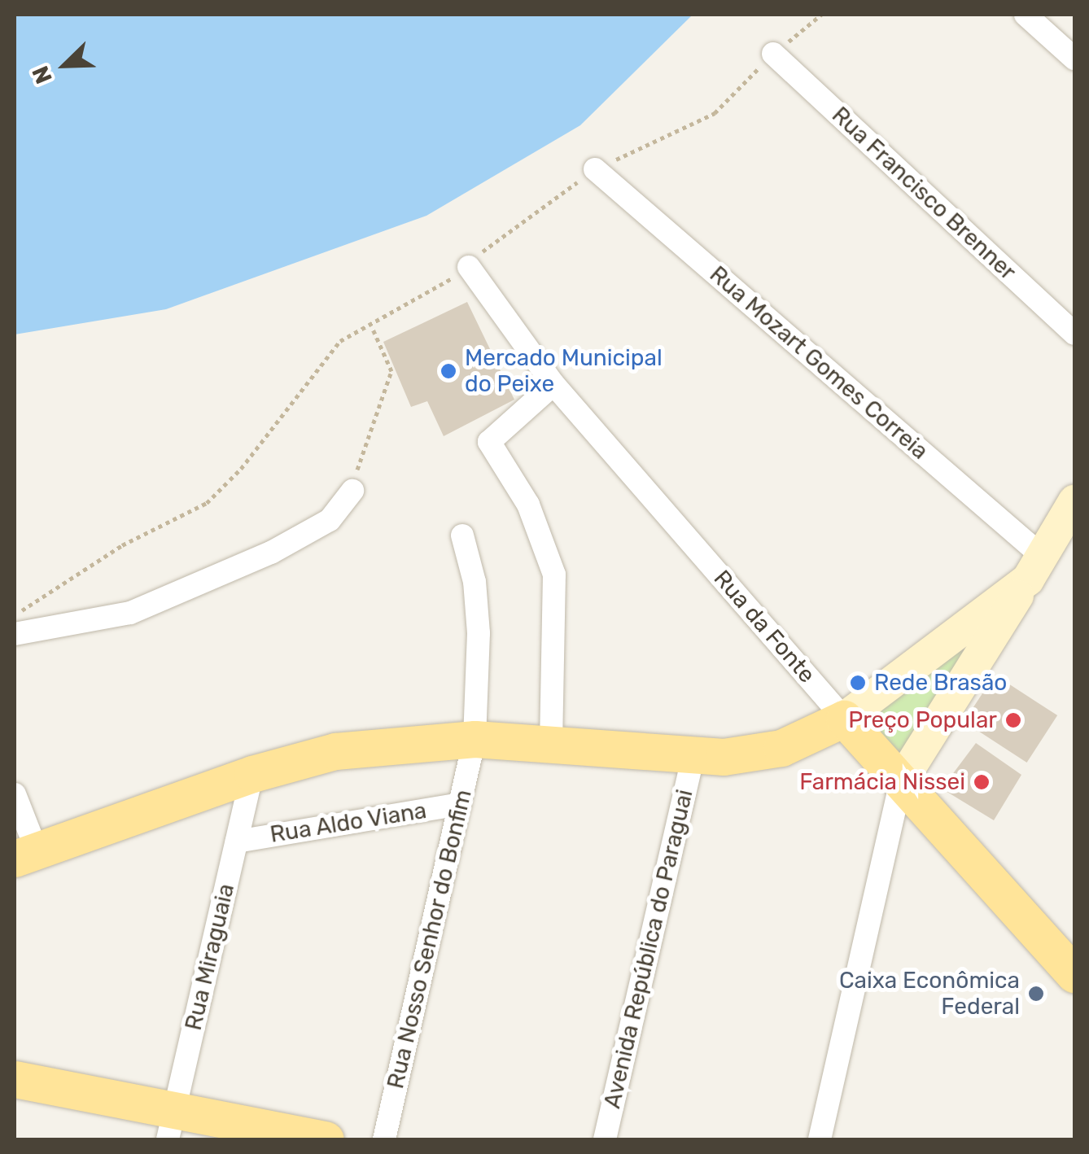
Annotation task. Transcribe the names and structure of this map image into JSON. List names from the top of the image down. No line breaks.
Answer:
{"streets":{"main road":["Rua da Fonte"],"street":["Rua Francisco Brenner","Rua Mozart Gomes Correia","Rua Aldo Viana","Rua Nosso Senhor do Bonfim","Avenida República do Paraguai","Rua Miraguaia"]},"crossings":[["Rua Aldo Viana","Rua Nosso Senhor do Bonfim"],["Rua Aldo Viana","Rua Miraguaia"]],"places":["Mercado Municipal do Peixe","Rede Brasão","Preço Popular","Farmácia Nissei","Caixa Econômica Federal"],"north":"bottom left"}
